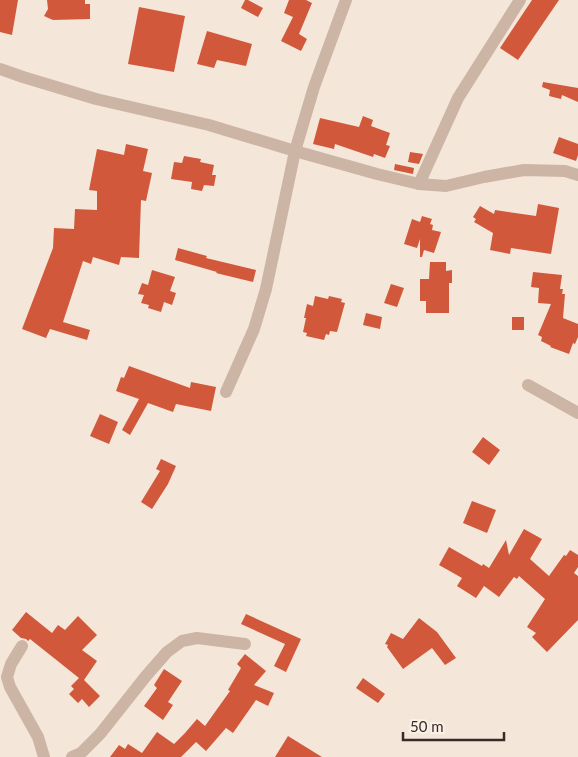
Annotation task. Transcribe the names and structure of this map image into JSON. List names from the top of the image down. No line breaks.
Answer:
{"scale_bar":"50 m"}
